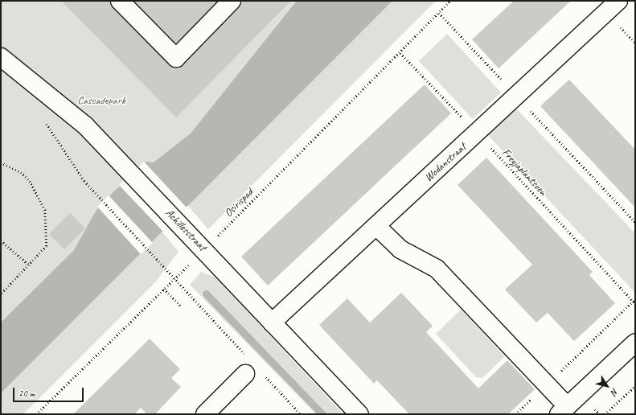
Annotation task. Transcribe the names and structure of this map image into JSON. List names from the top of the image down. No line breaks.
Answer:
{"streets":{"street":["Wodanstraat","Achillesstraat"],"path":["Freyjaplantsoen","Osirispad"]},"crossings":[["Wodanstraat","Freyjaplantsoen"],["Wodanstraat","Achillesstraat"],["Freyjaplantsoen","Osirispad"],["Osirispad","Achillesstraat"]],"parks":["Cascadepark"],"scale_bar":"20 m","north":"bottom right"}
